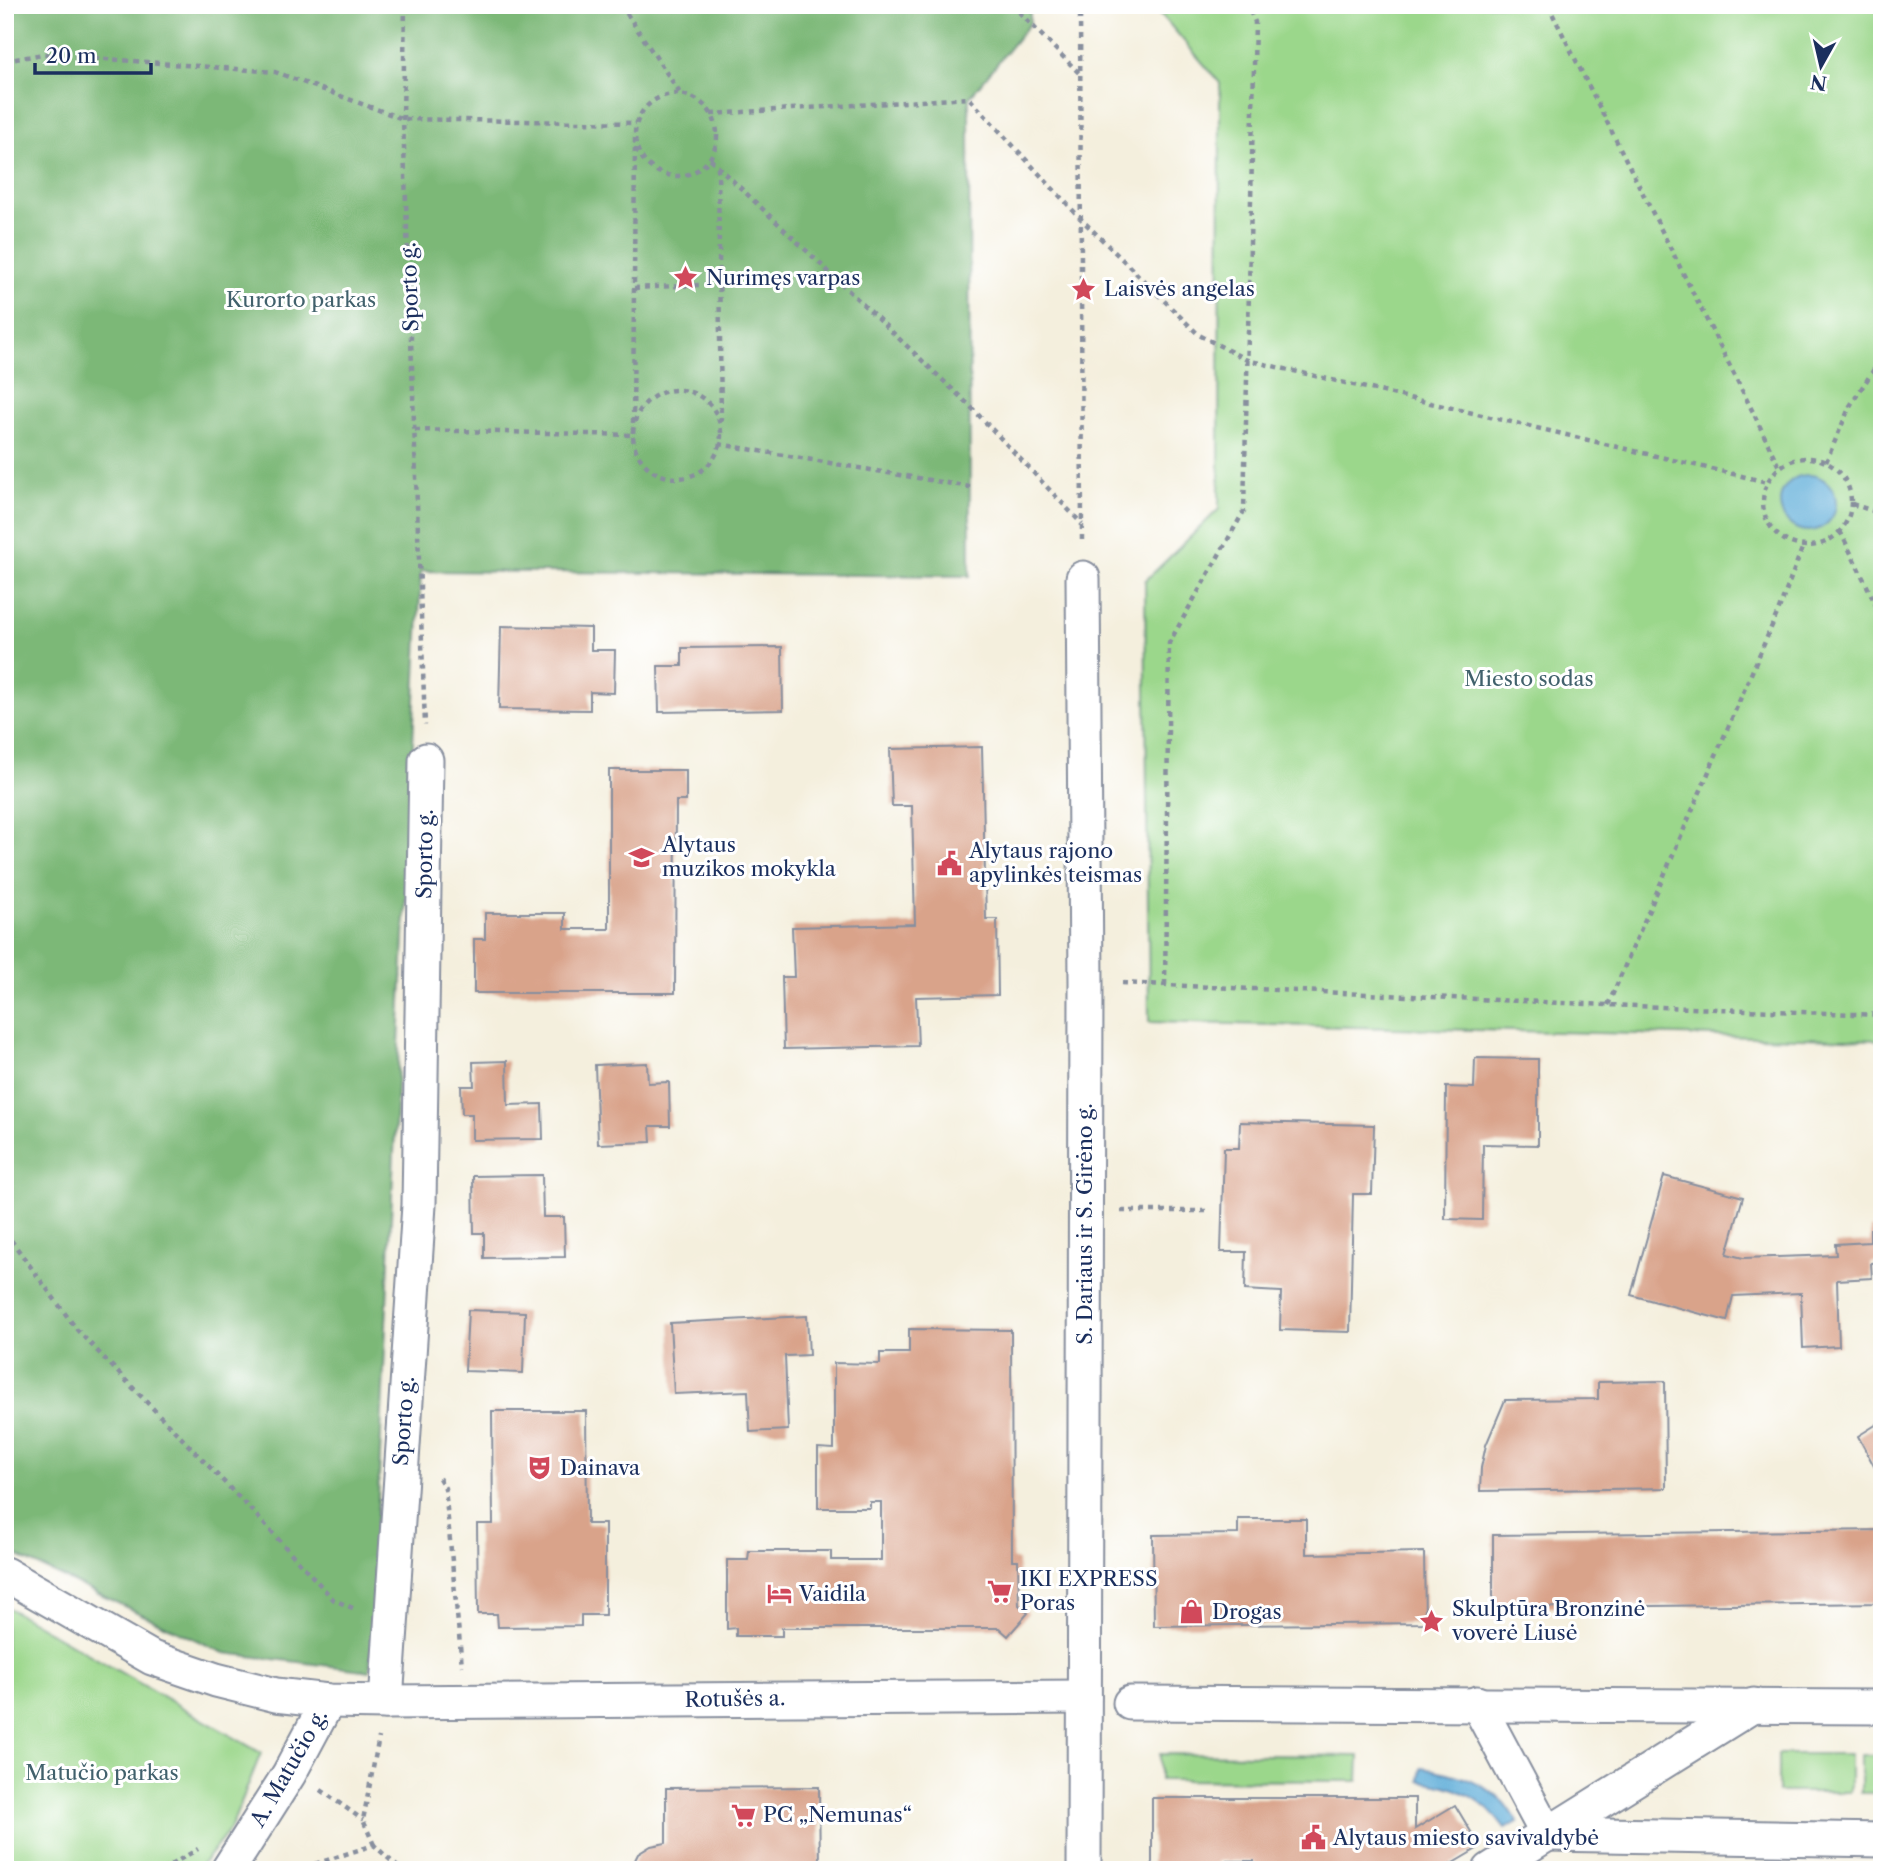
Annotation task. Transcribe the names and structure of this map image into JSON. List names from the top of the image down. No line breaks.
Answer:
{"streets":{"street":["Sporto g.","S. Dariaus ir S. Girėno g.","Rotušės a.","A. Matučio g."]},"crossings":[["Sporto g.","Rotušės a."],["S. Dariaus ir S. Girėno g.","Rotušės a."],["Rotušės a.","A. Matučio g."]],"parks":["Kurorto parkas","Miesto sodas","Matučio parkas"],"places":{"place":["Nurimęs varpas","Laisvės angelas","Skulptūra Bronzinė voverė Liusė"],"school or university":["Alytaus muzikos mokykla"],"public building":["Alytaus rajono apylinkės teismas","Alytaus miesto savivaldybė"],"theatre":["Dainava"],"supermarket":["IKI EXPRESS Poras","PC „Nemunas“"],"hotel":["Vaidila"],"shop":["Drogas"]},"scale_bar":"20 m","north":"bottom"}
